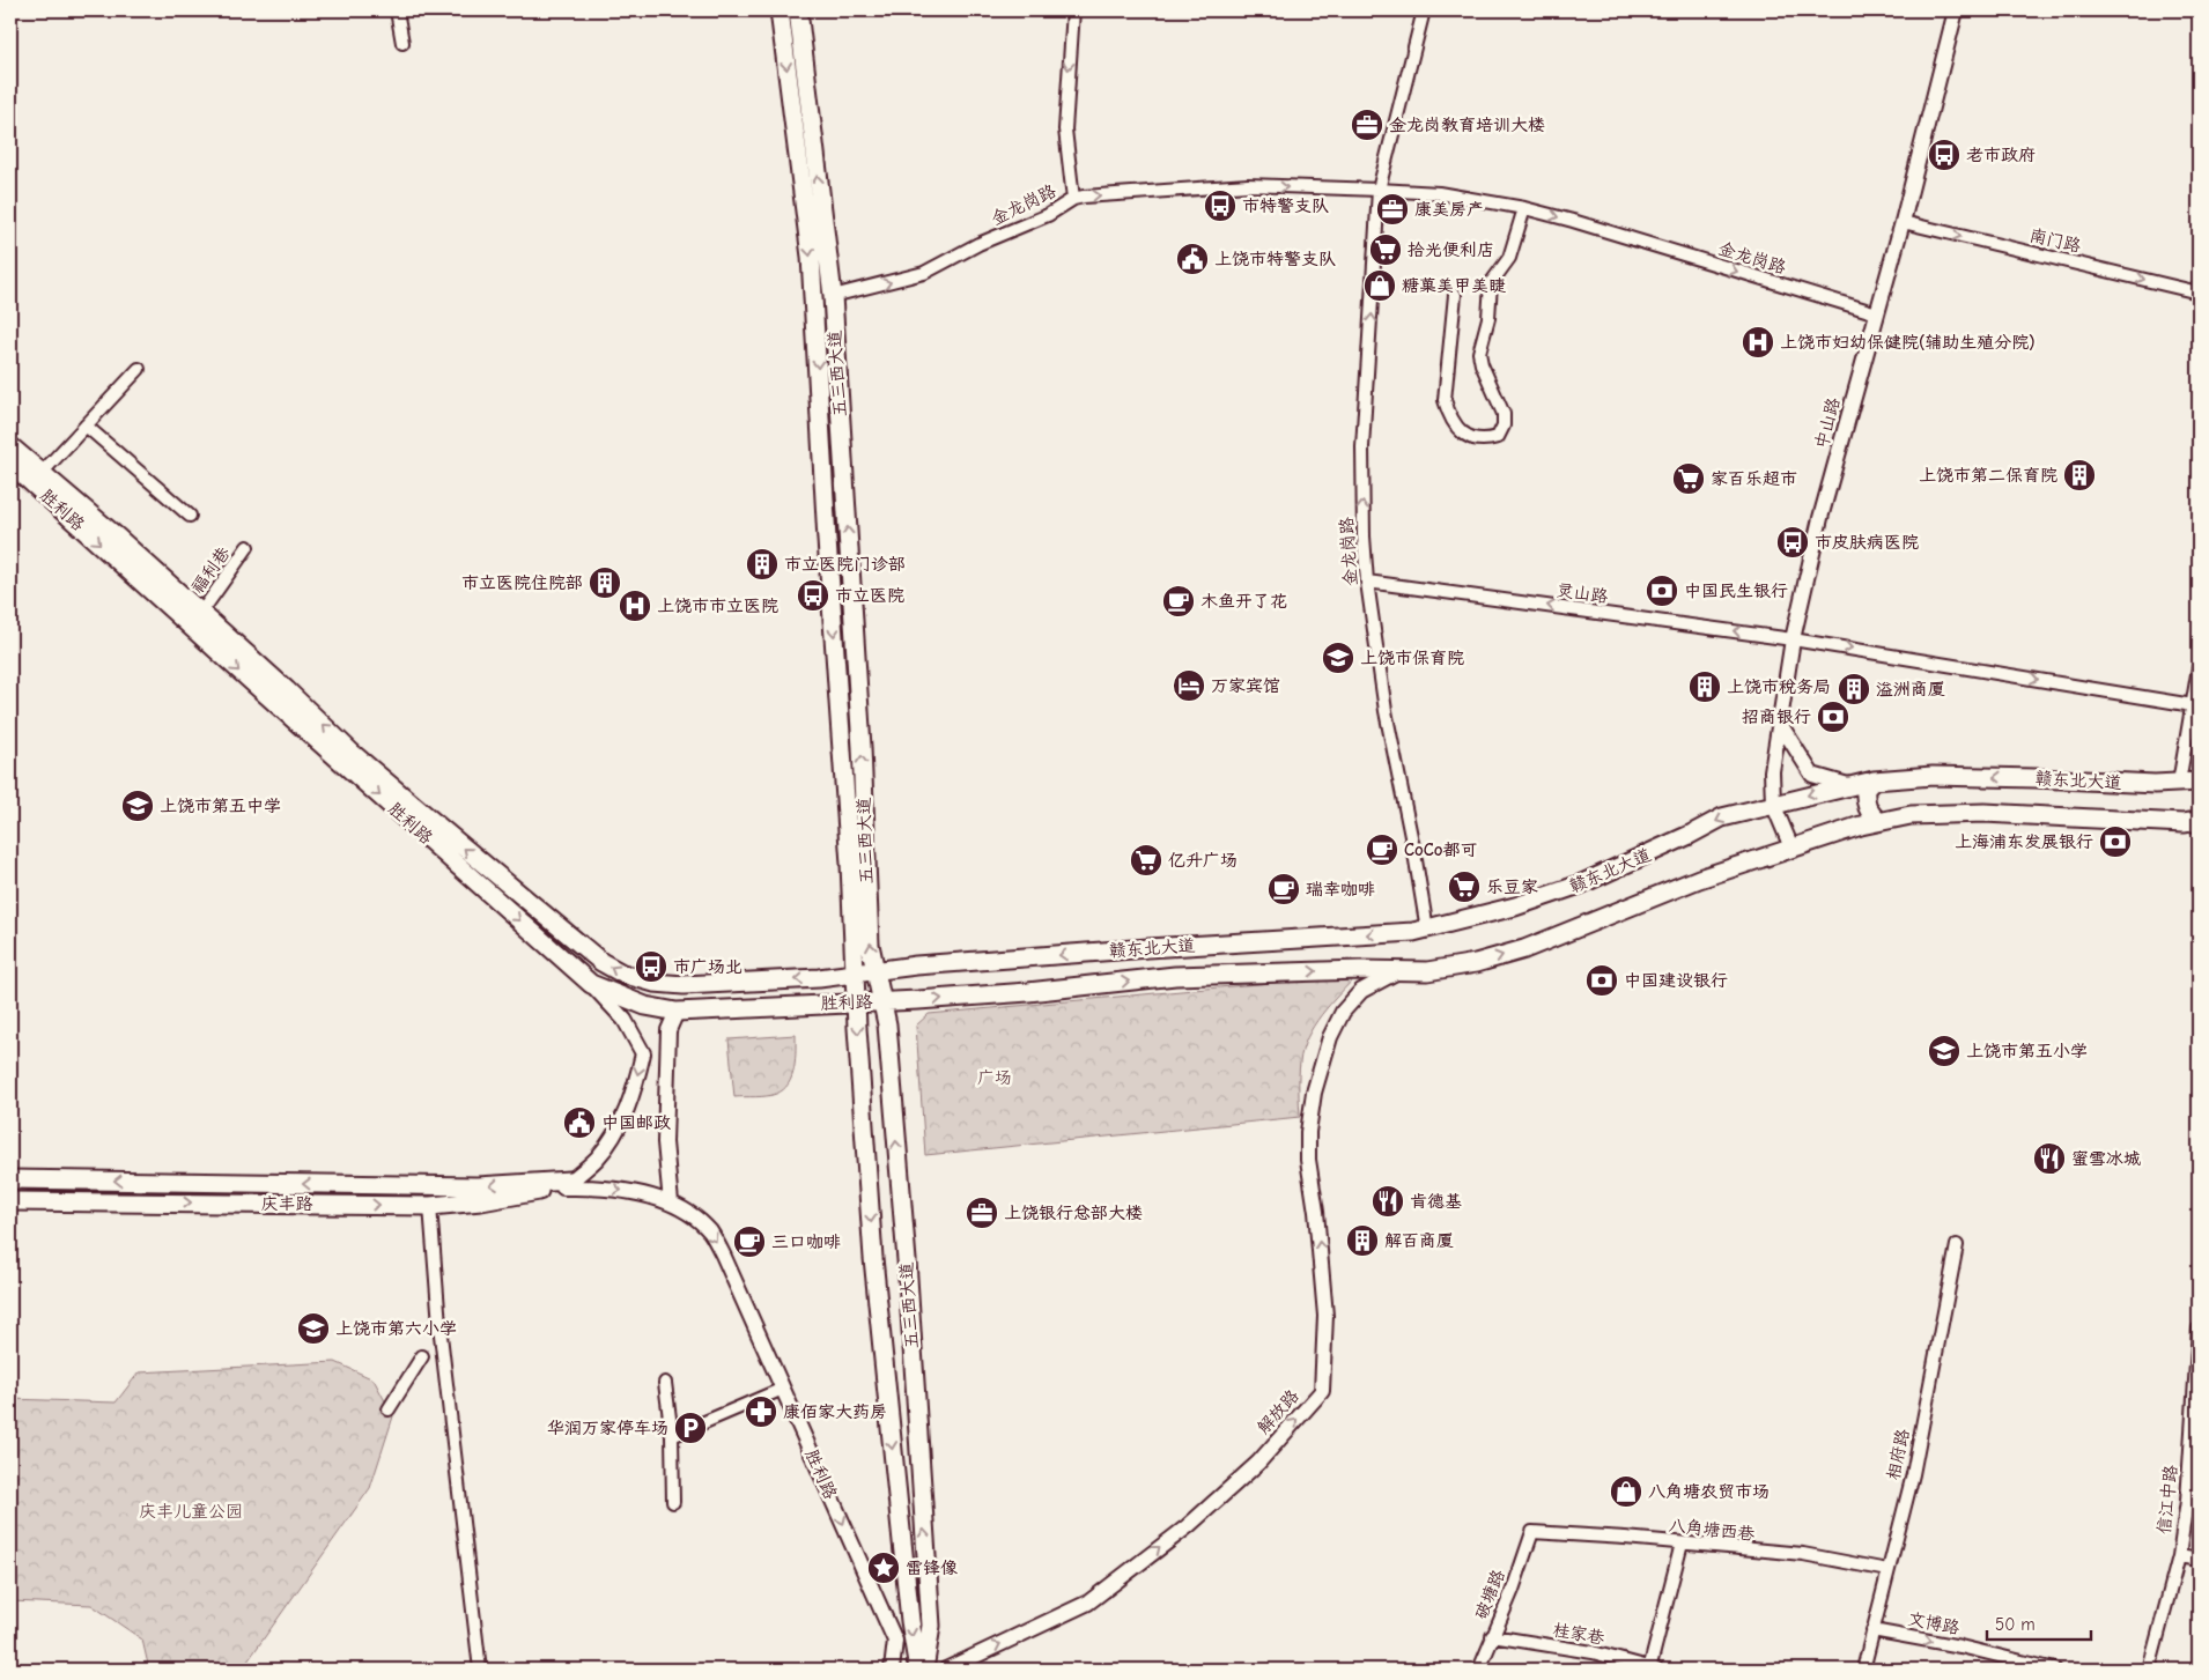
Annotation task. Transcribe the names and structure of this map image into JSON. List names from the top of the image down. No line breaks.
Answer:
{"streets":{"main road":["五三西大道","胜利路","赣东北大道","庆丰路"],"street":["金龙岗路","南门路","中山路","福利巷","灵山路","解放路","相府路","信江中路","八角塘西巷","破塘路","文博路","桂家巷"]},"crossings":[["金龙岗路","五三西大道"],["金龙岗路","中山路"],["金龙岗路","灵山路"],["金龙岗路","赣东北大道"],["南门路","中山路"],["五三西大道","胜利路"],["五三西大道","赣东北大道"],["中山路","胜利路"],["中山路","灵山路"],["中山路","赣东北大道"],["胜利路","福利巷"],["胜利路","赣东北大道"],["胜利路","庆丰路"],["胜利路","解放路"],["相府路","八角塘西巷"],["相府路","文博路"],["八角塘西巷","破塘路"],["破塘路","桂家巷"]],"one_way":["南门路","赣东北大道","解放路","文博路"],"parks":["广场","庆丰儿童公园"],"places":{"office":["金龙岗教育培训大楼","康美房产","上饶银行总部大楼"],"bus stop":["老市政府","市特警支队","市皮肤病医院","市立医院","市广场北"],"supermarket":["拾光便利店","家百乐超市","亿升广场","乐豆家"],"public building":["上饶市特警支队","中国邮政"],"shop":["糖菓美甲美睫","八角塘农贸市场"],"hospital":["上饶市妇幼保健院(辅助生殖分院)","上饶市市立医院"],"building":["上饶市第二保育院","市立医院门诊部","市立医院住院部","上饶市税务局","溢洲商厦","解百商厦"],"bank":["中国民生银行","招商银行","上海浦东发展银行","中国建设银行"],"cafe":["木鱼开了花","CoCo都可","瑞幸咖啡","三口咖啡"],"school or university":["上饶市保育院","上饶市第五中学","上饶市第五小学","上饶市第六小学"],"hotel":["万家宾馆"],"restaurant":["蜜雪冰城","肯德基"],"pharmacy":["康佰家大药房"],"parking":["华润万家停车场"],"place":["雷锋像"]},"scale_bar":"50 m"}
